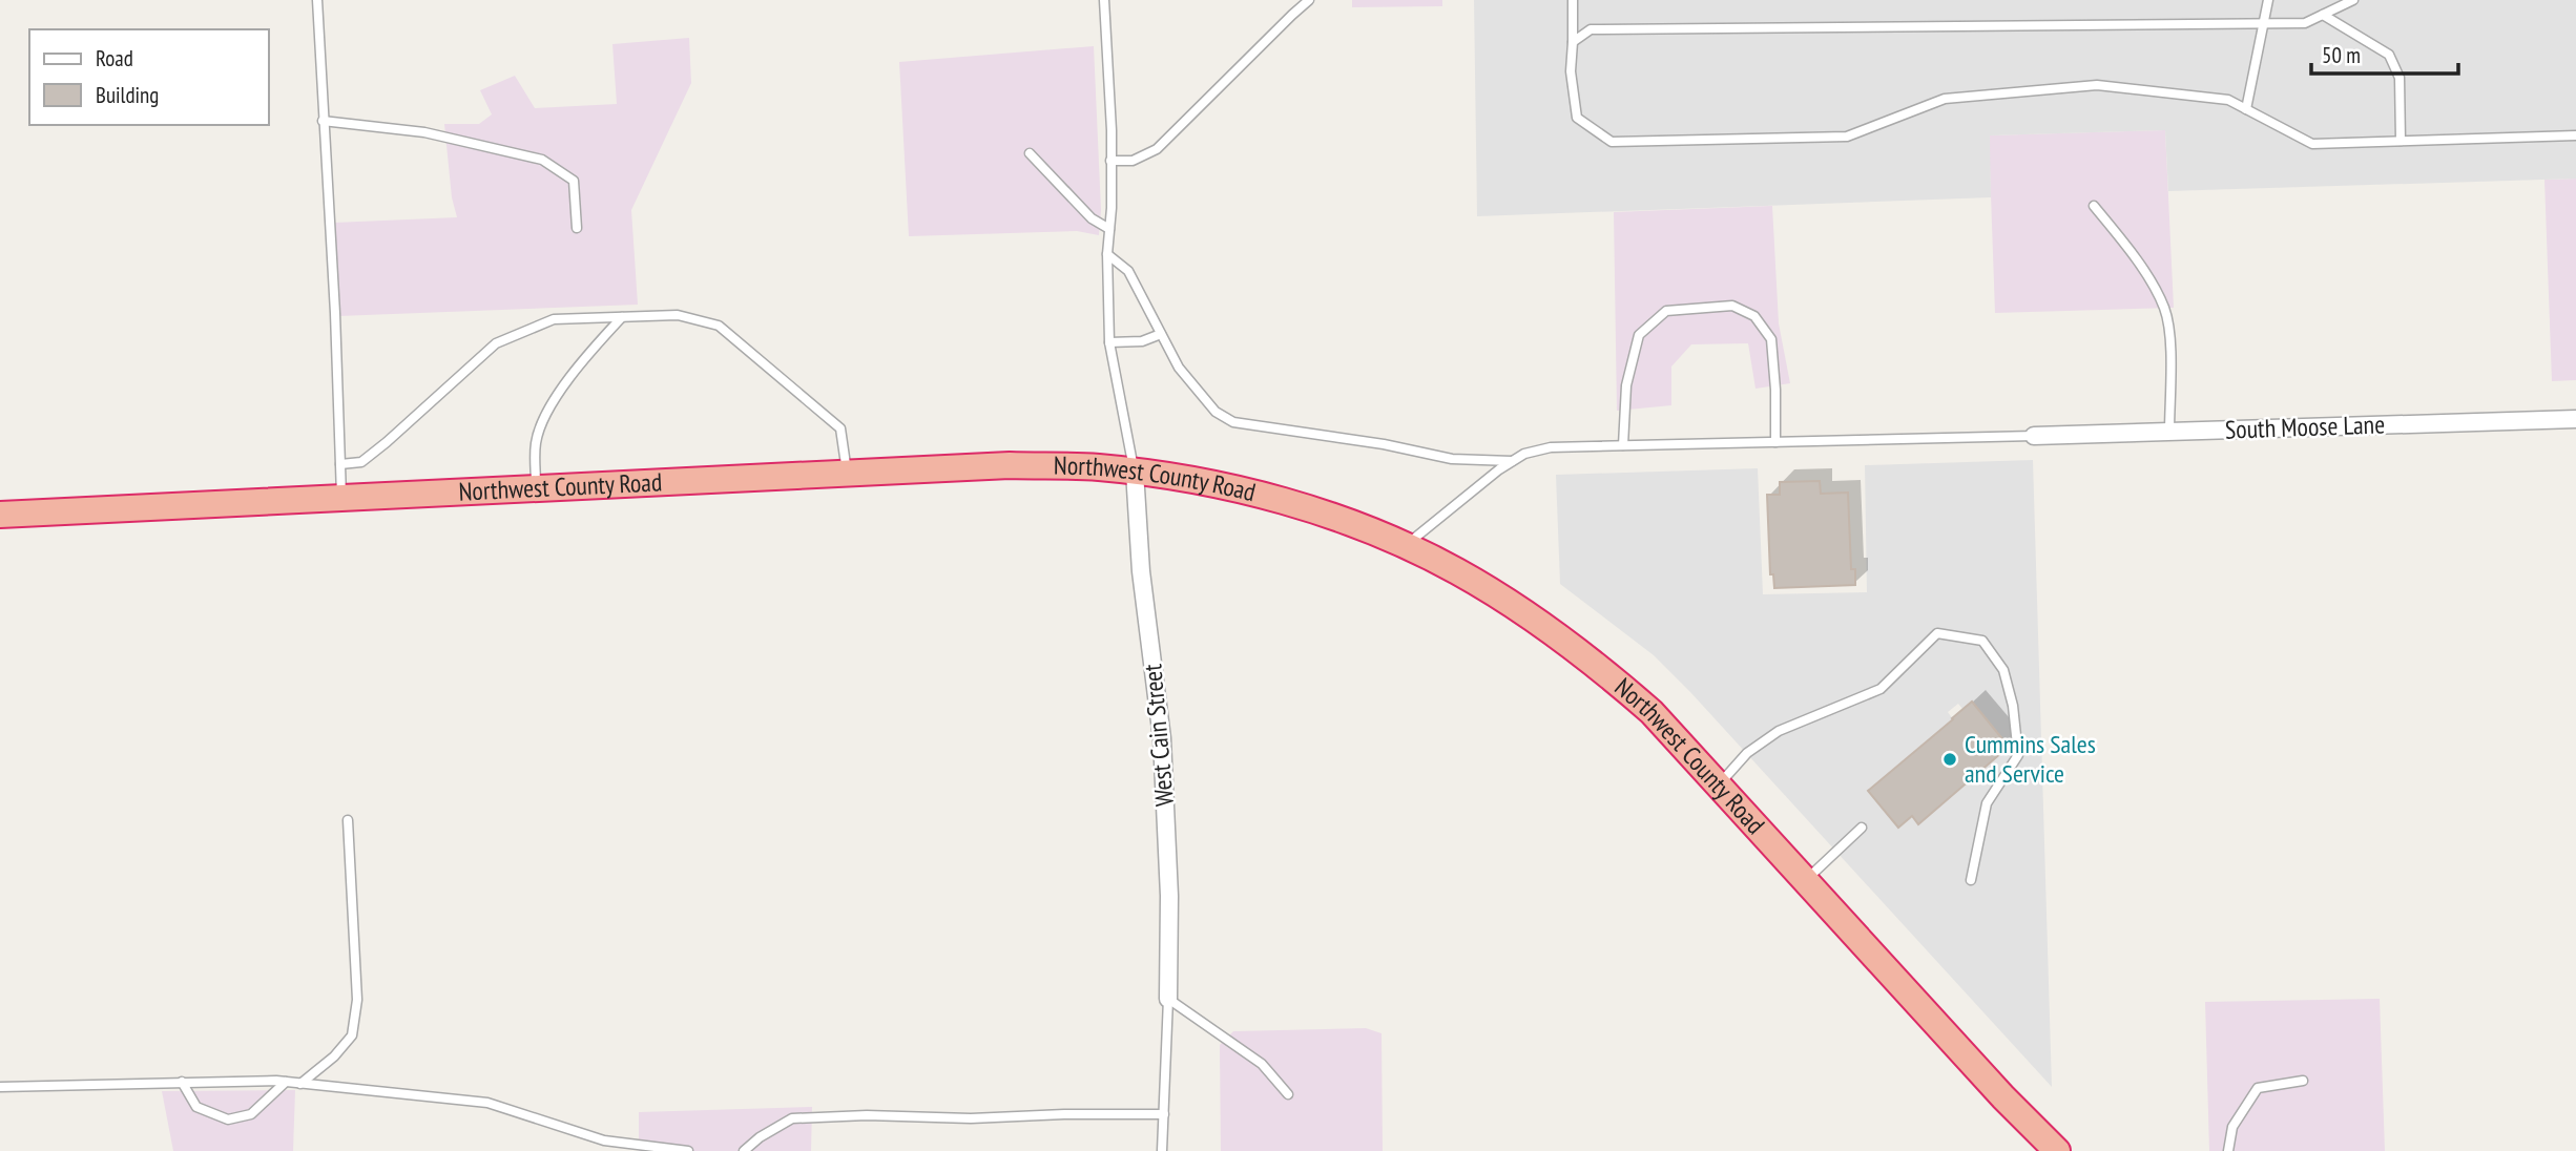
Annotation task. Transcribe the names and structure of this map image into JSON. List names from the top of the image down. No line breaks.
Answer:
{"streets":{"highway":["Northwest County Road"],"street":["South Moose Lane","West Cain Street"]},"crossings":[["Northwest County Road","West Cain Street"]],"places":["Cummins Sales and Service"],"legend":["Road","Building"],"scale_bar":"50 m"}
